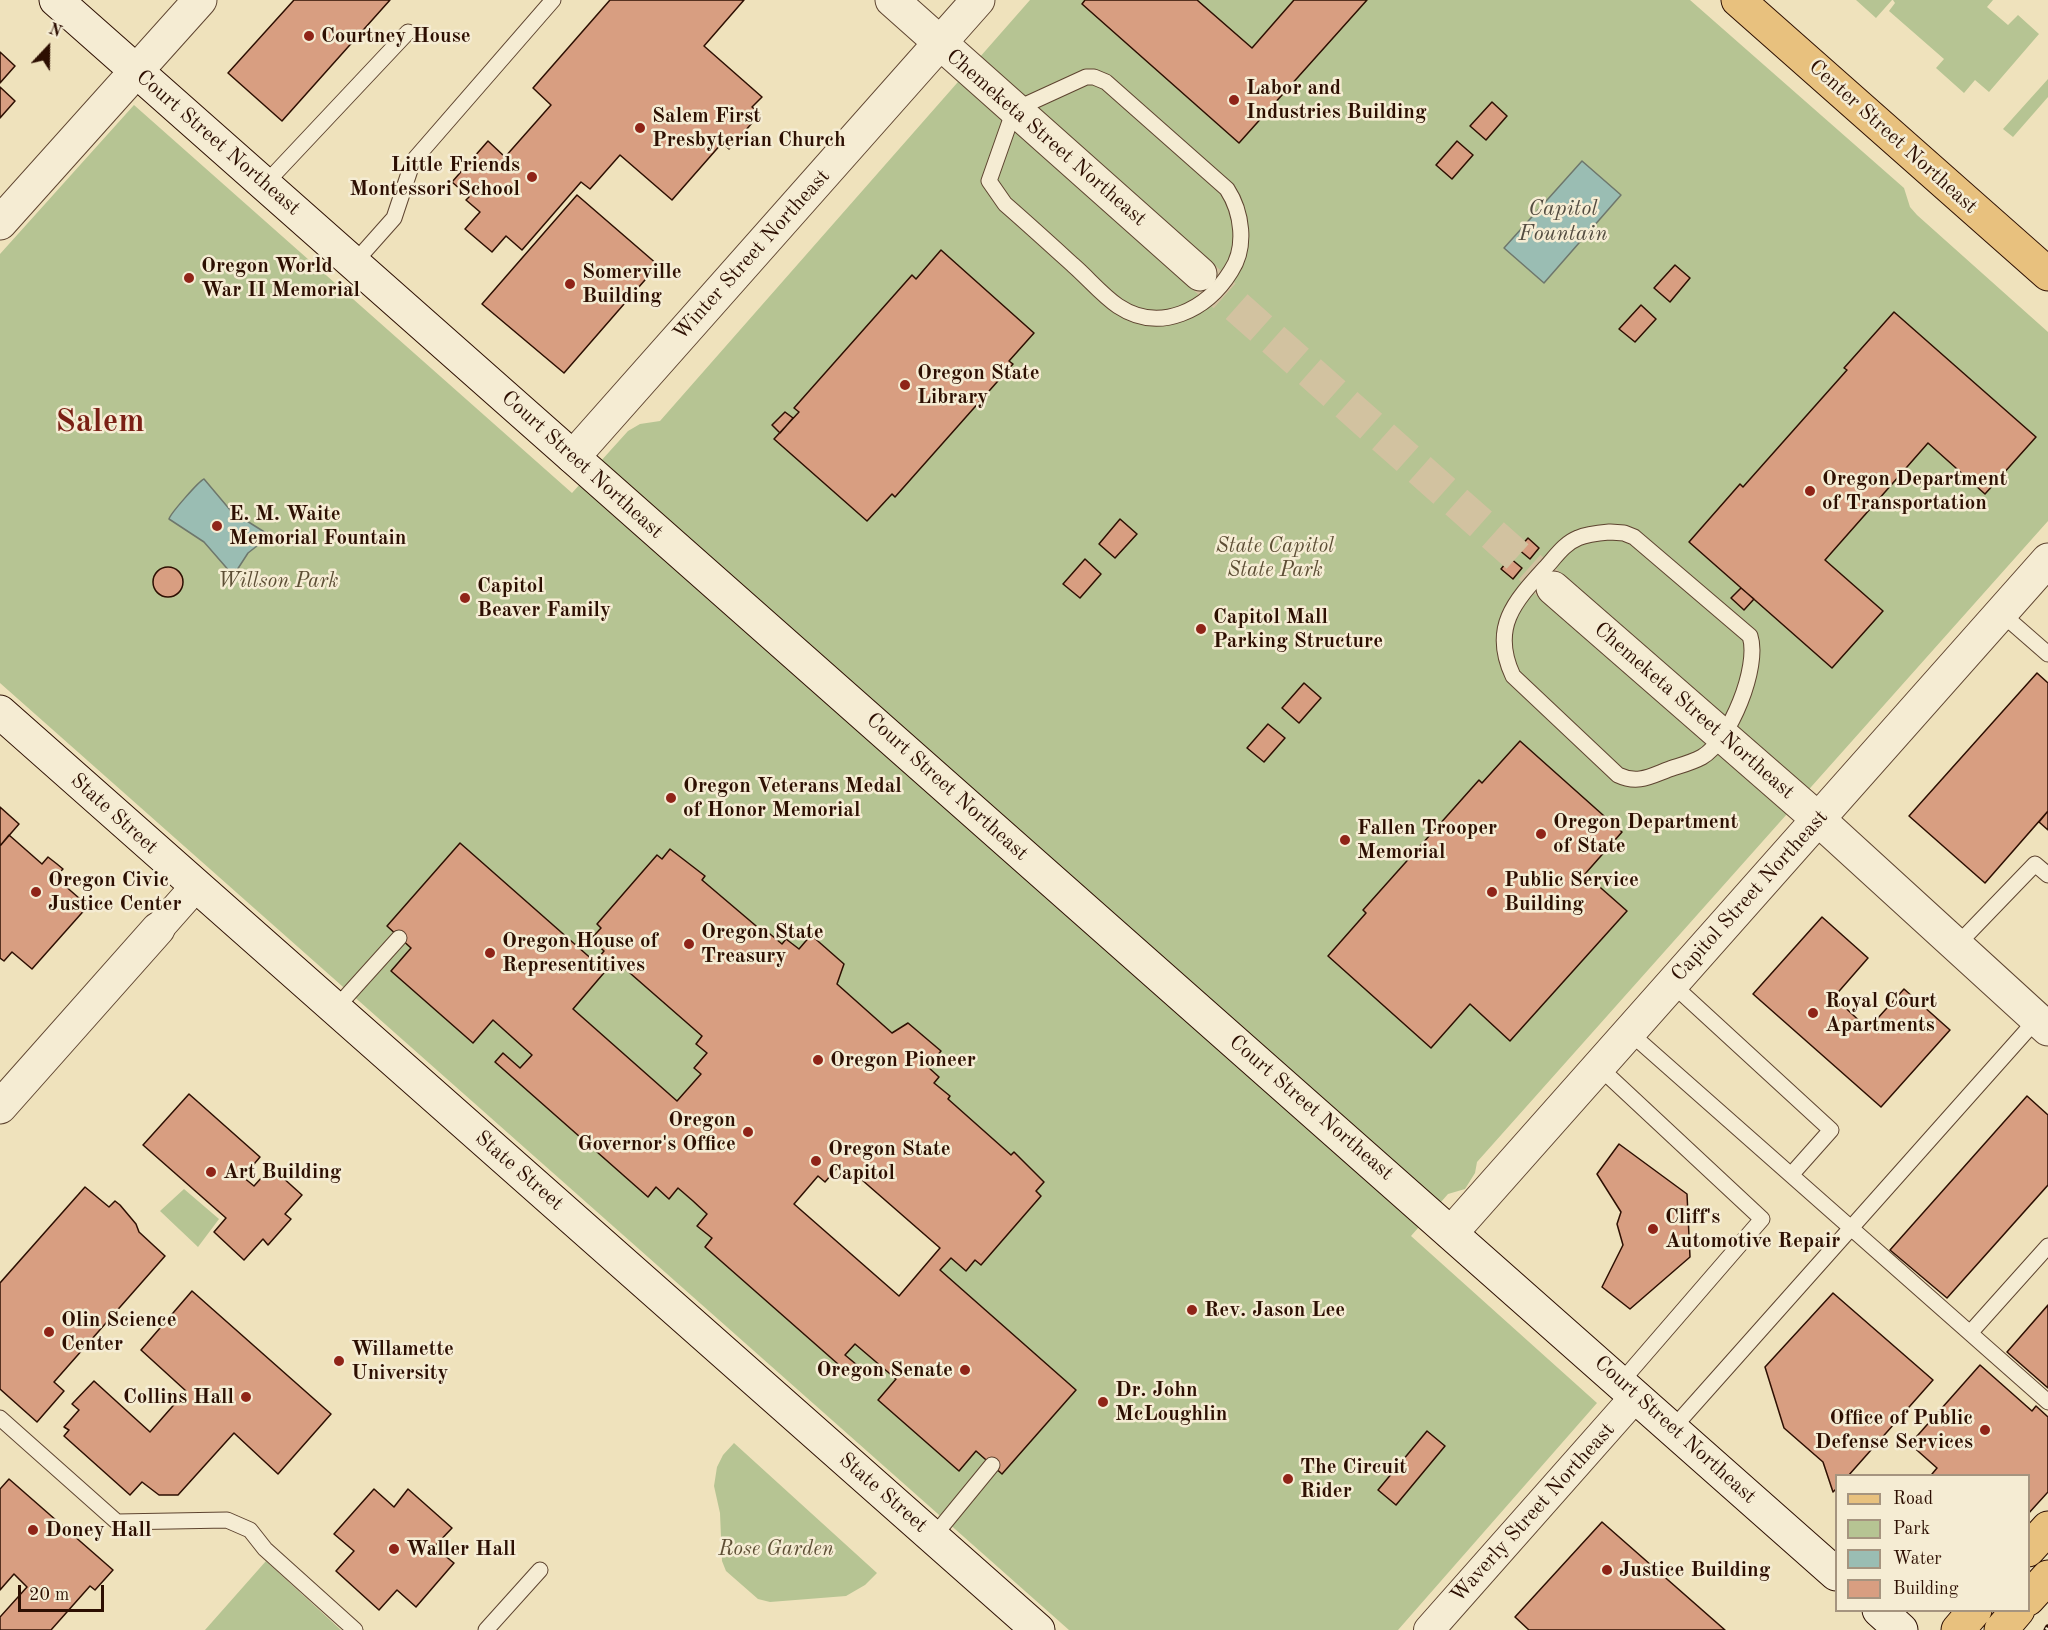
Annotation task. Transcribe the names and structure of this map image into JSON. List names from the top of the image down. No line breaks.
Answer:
{"streets":{"main road":["Center Street Northeast","Chemeketa Street Northeast","Court Street Northeast","Winter Street Northeast","State Street","Capitol Street Northeast"],"street":["Waverly Street Northeast"]},"crossings":[["Chemeketa Street Northeast","Winter Street Northeast"],["Chemeketa Street Northeast","Capitol Street Northeast"],["Court Street Northeast","Winter Street Northeast"],["Court Street Northeast","Capitol Street Northeast"],["Court Street Northeast","Waverly Street Northeast"]],"districts":["Salem"],"water":["Capitol Fountain"],"parks":["State Capitol State Park","Willson Park","Rose Garden"],"places":["Courtney House","Labor and Industries Building","Salem First Presbyterian Church","Little Friends Montessori School","Oregon World War II Memorial","Somerville Building","Oregon State Library","Oregon Department of Transportation","E. M. Waite Memorial Fountain","Capitol Beaver Family","Capitol Mall Parking Structure","Oregon Veterans Medal of Honor Memorial","Oregon Department of State","Fallen Trooper Memorial","Oregon Civic Justice Center","Public Service Building","Oregon State Treasury","Oregon House of Representitives","Royal Court Apartments","Oregon Pioneer","Oregon Governor's Office","Oregon State Capitol","Art Building","Cliff's Automotive Repair","Rev. Jason Lee","Olin Science Center","Willamette University","Oregon Senate","Collins Hall","Dr. John McLoughlin","Office of Public Defense Services","The Circuit Rider","Doney Hall","Waller Hall","Justice Building"],"legend":["Road","Park","Water","Building"],"scale_bar":"20 m","north":"top"}
